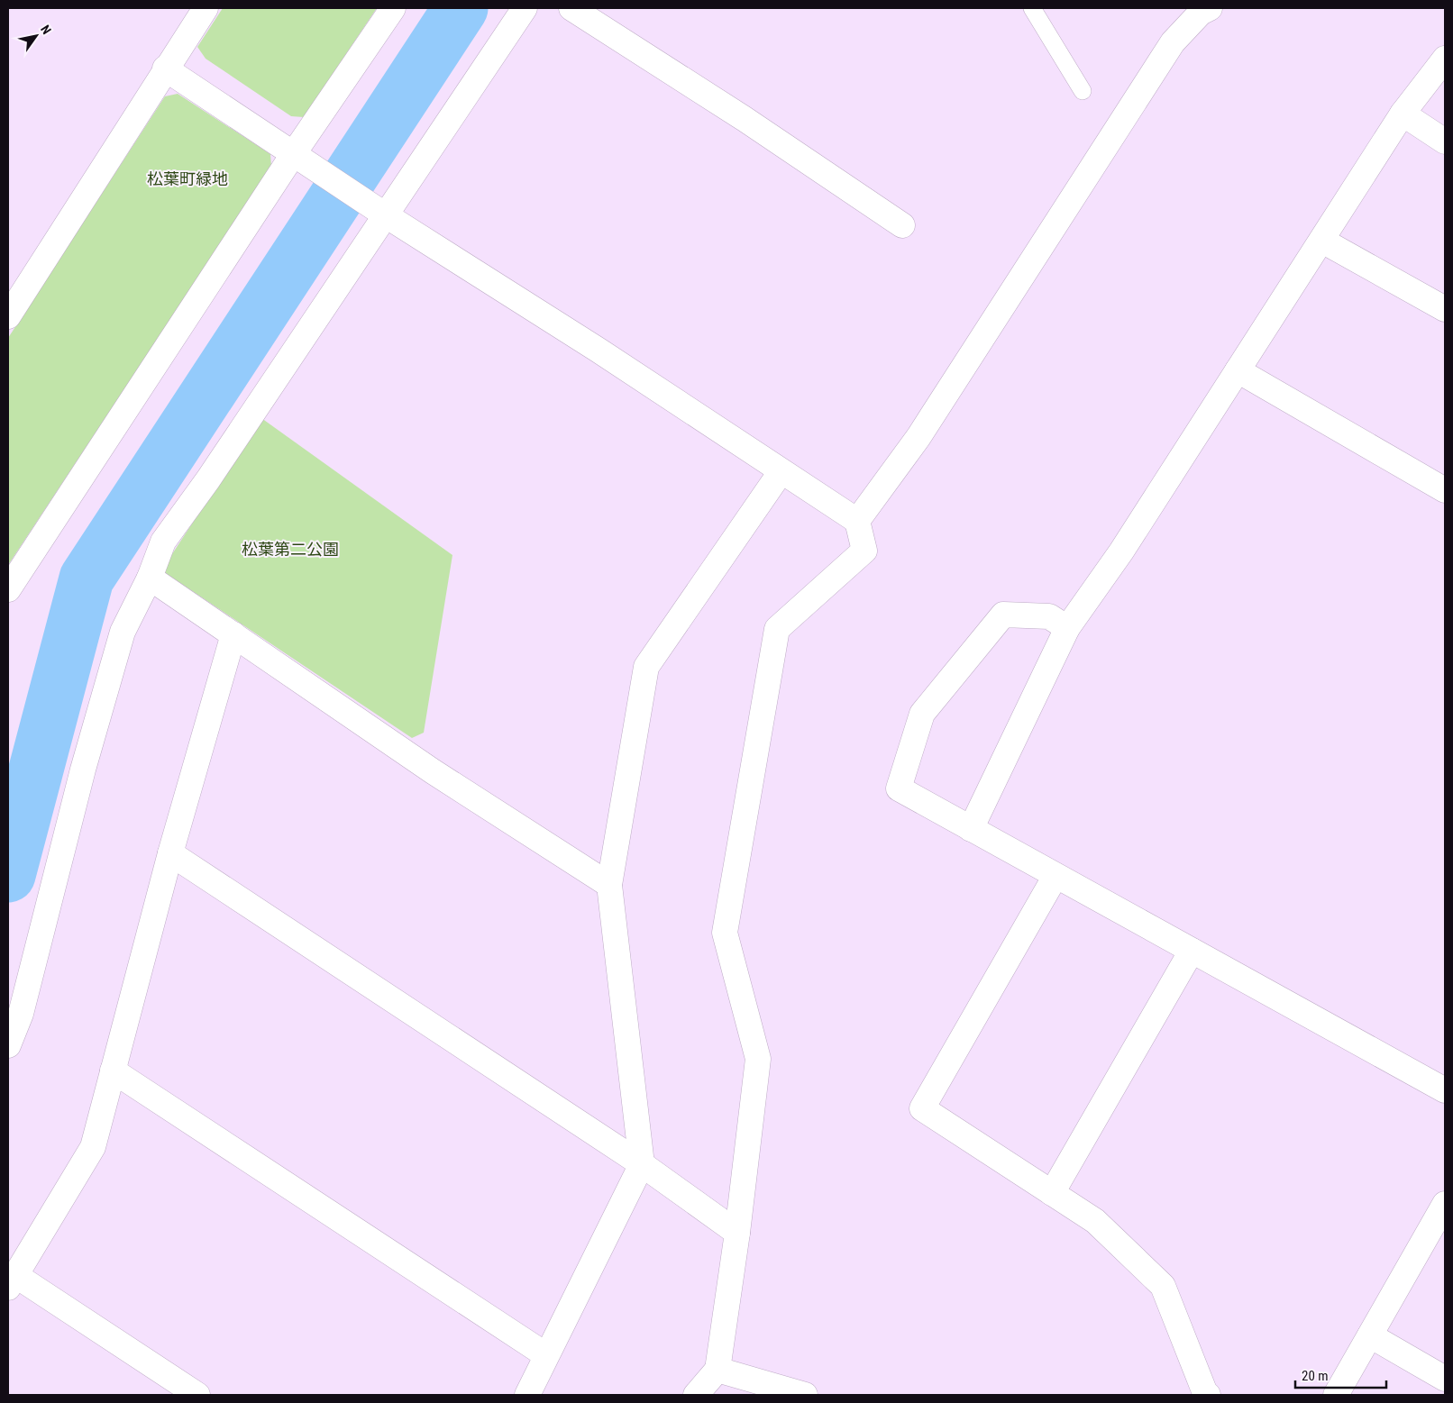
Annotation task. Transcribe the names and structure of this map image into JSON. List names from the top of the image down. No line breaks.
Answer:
{"parks":["松葉町緑地","松葉第二公園"],"scale_bar":"20 m","north":"top right"}
